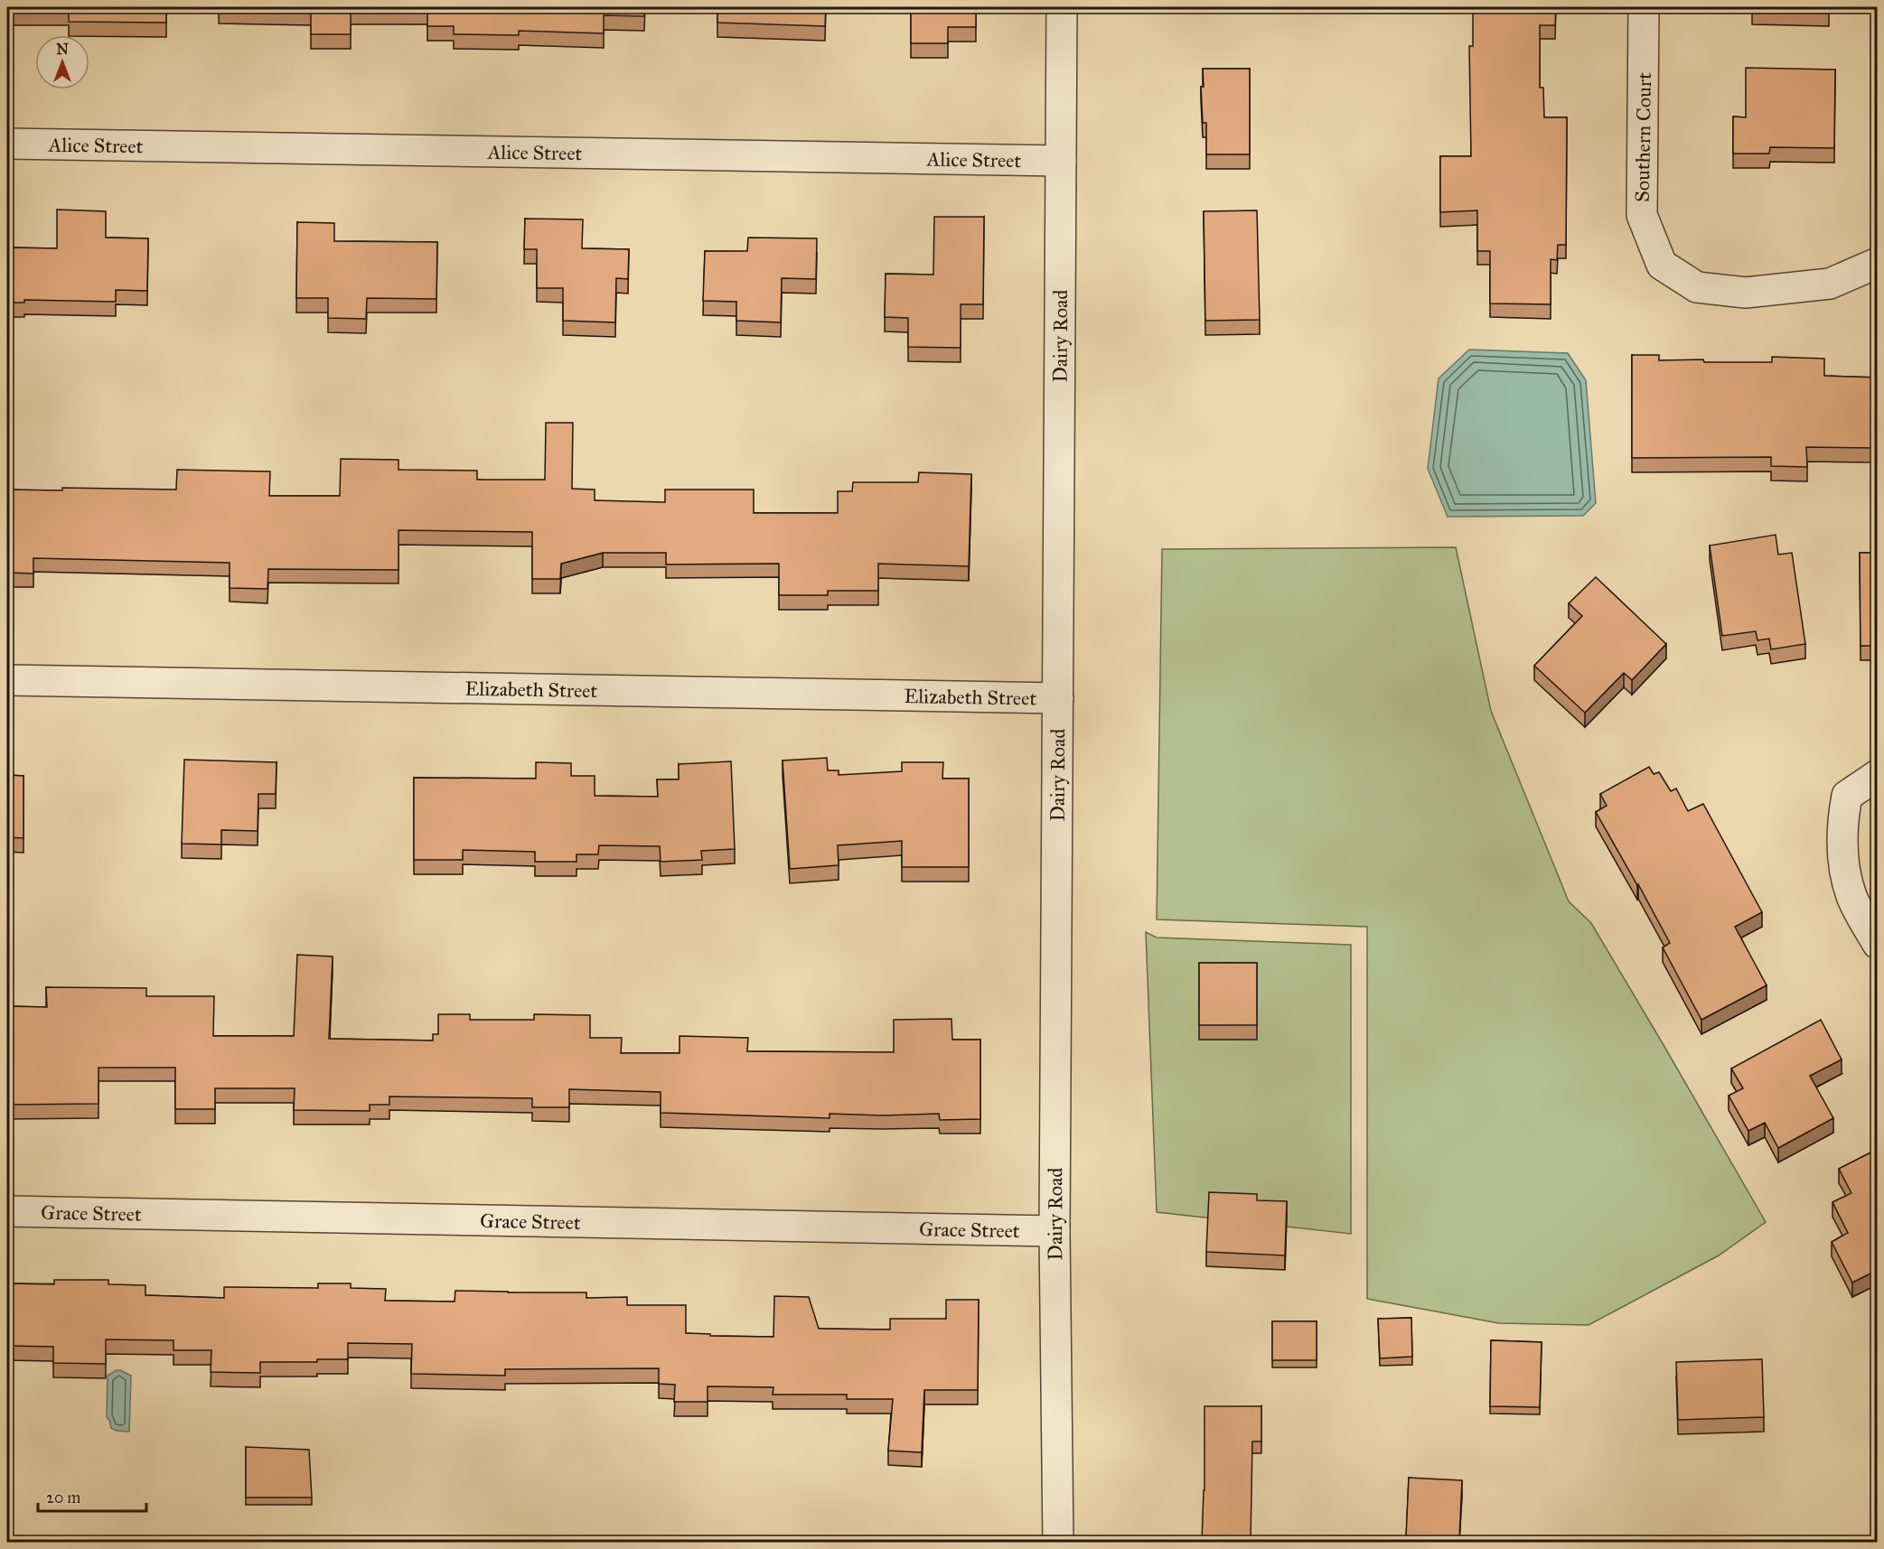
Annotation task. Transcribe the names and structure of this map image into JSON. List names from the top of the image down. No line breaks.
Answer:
{"streets":{"street":["Southern Court","Alice Street","Dairy Road","Elizabeth Street","Grace Street"]},"crossings":[["Alice Street","Dairy Road"],["Dairy Road","Elizabeth Street"],["Dairy Road","Grace Street"]],"scale_bar":"20 m","north":"top"}
